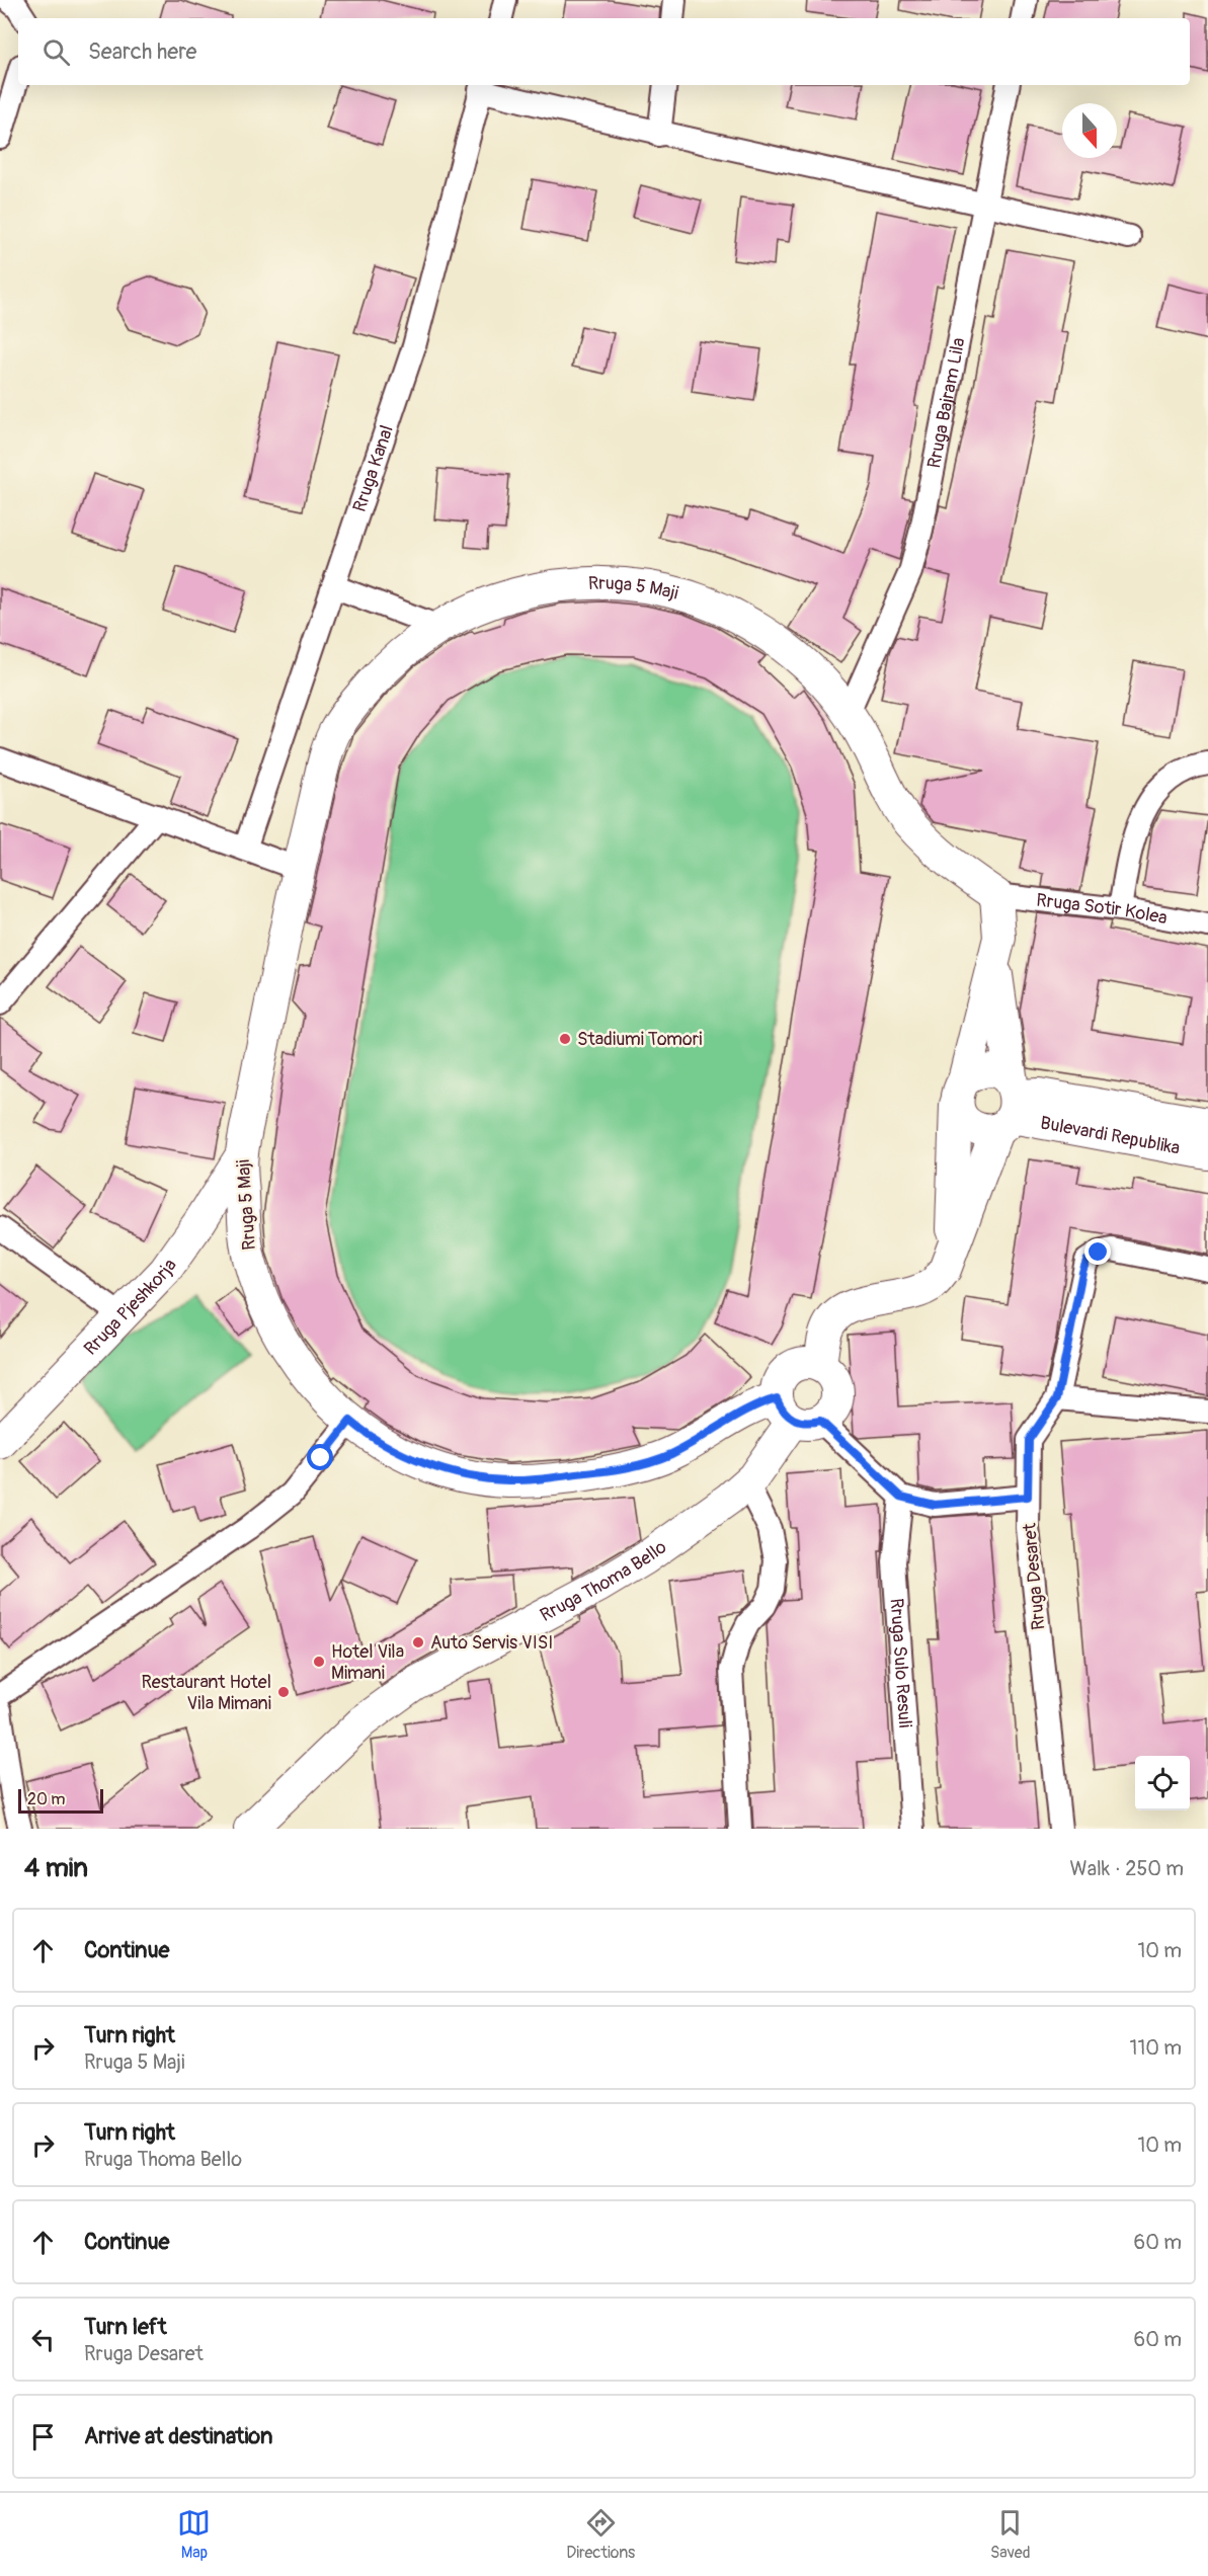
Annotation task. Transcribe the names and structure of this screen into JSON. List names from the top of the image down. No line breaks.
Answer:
{"streets":{"street":["Rruga Bajram Lila","Rruga Kanal","Rruga 5 Maji","Rruga Sotir Kolea","Bulevardi Republika","Rruga Pjeshkorja","Rruga Desaret","Rruga Thoma Bello","Rruga Sulo Resuli"]},"crossings":[["Rruga Bajram Lila","Rruga 5 Maji"],["Rruga 5 Maji","Rruga Sotir Kolea"],["Rruga 5 Maji","Rruga Pjeshkorja"],["Rruga 5 Maji","Rruga Thoma Bello"]],"places":["Stadiumi Tomori","Auto Servis VISI","Hotel Vila Mimani","Restaurant Hotel Vila Mimani"],"scale_bar":"20 m","north":"bottom","page":{"search":"Search here","scale":"20 m","heading":["4 min","Walk · 250 m"],"list":[["Continue","10 m"],["Turn right","Rruga 5 Maji","110 m"],["Turn right","Rruga Thoma Bello","10 m"],["Continue","60 m"],["Turn left","Rruga Desaret","60 m"],"Arrive at destination"],"nav":["Map","Directions","Saved"]}}
